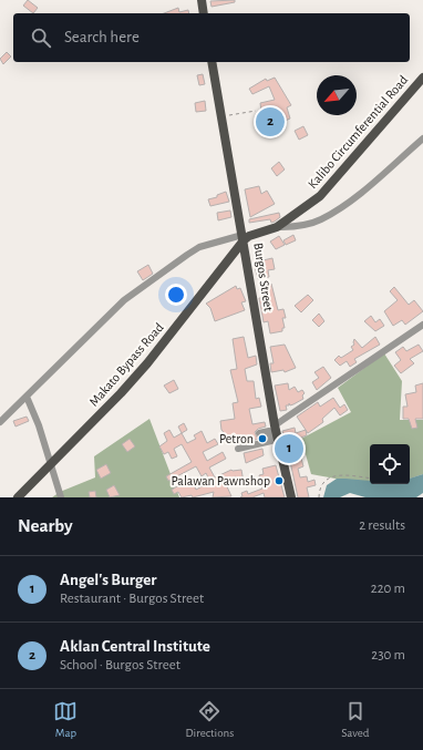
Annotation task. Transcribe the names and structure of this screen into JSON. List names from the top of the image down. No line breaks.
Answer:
{"streets":{"main road":["Kalibo Circumferential Road","Burgos Street","Makato Bypass Road"]},"crossings":[["Kalibo Circumferential Road","Burgos Street"],["Kalibo Circumferential Road","Makato Bypass Road"],["Burgos Street","Makato Bypass Road"]],"places":["Petron","Palawan Pawnshop"],"north":"bottom left","page":{"search":"Search here","pins":["2","1"],"heading":["Nearby","2 results"],"list":[{"mark":"1","name":"Angel's Burger","note":"Restaurant · Burgos Street","value":"220 m"},{"mark":"2","name":"Aklan Central Institute","note":"School · Burgos Street","value":"230 m"}],"nav":["Map","Directions","Saved"]}}
